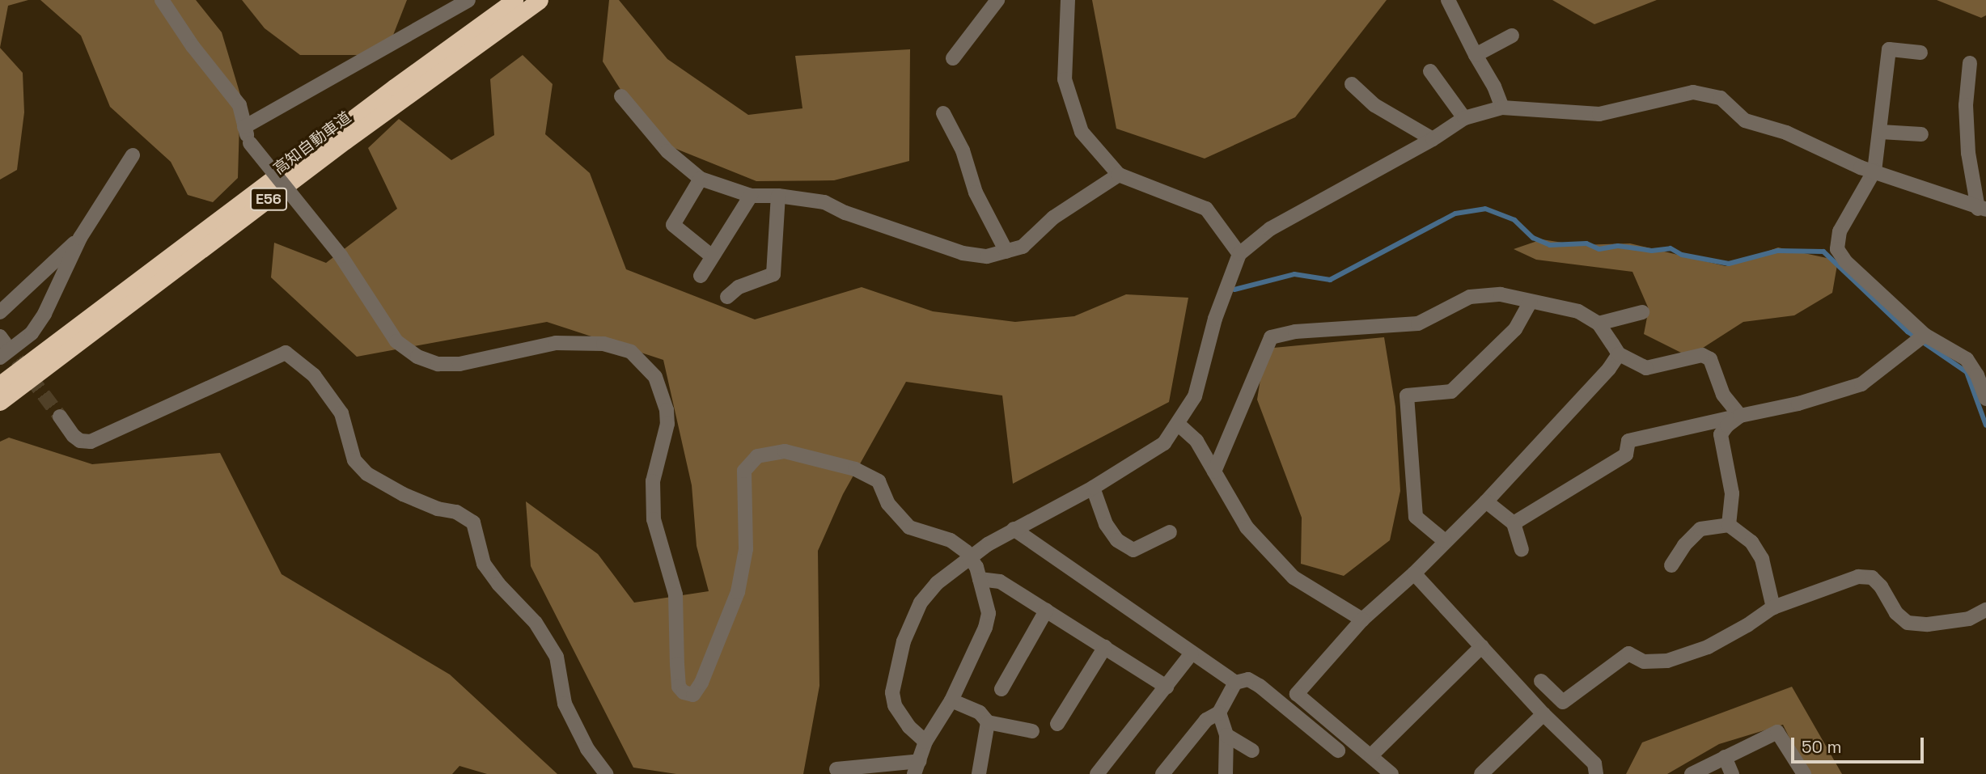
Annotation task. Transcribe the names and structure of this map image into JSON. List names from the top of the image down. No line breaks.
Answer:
{"streets":{"highway":["高知自動車道","E56"]},"scale_bar":"50 m"}
